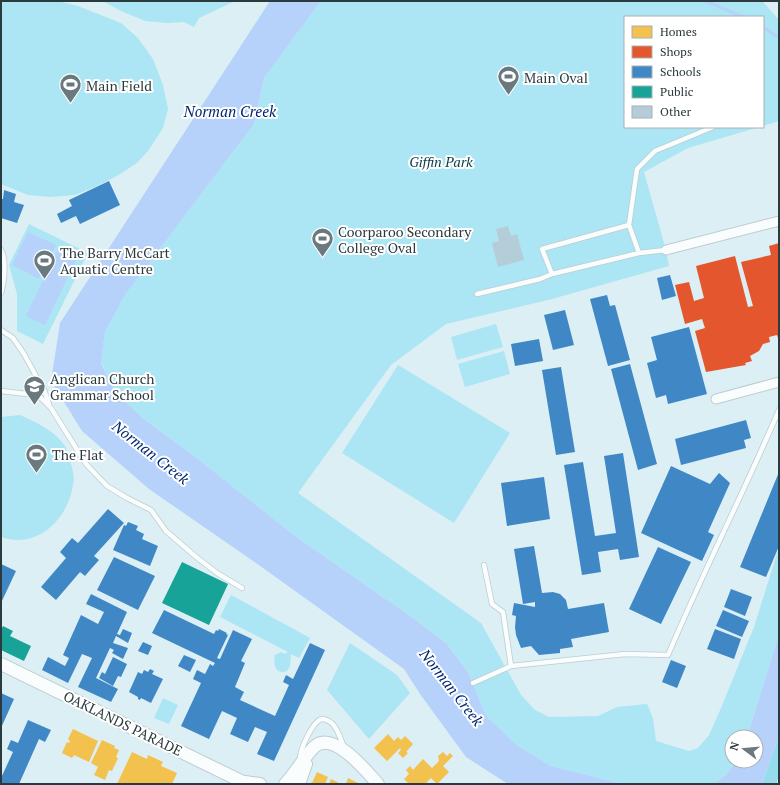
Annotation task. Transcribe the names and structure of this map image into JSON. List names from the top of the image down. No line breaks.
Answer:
{"streets":{"street":["OAKLANDS PARADE"]},"water":["Norman Creek"],"parks":["Giffin Park"],"places":{"sports":["Main Oval","Main Field","Coorparoo Secondary College Oval","The Barry McCart Aquatic Centre","The Flat"],"school or university":["Anglican Church Grammar School"]},"legend":["Homes","Shops","Schools","Public","Other"],"north":"left"}
